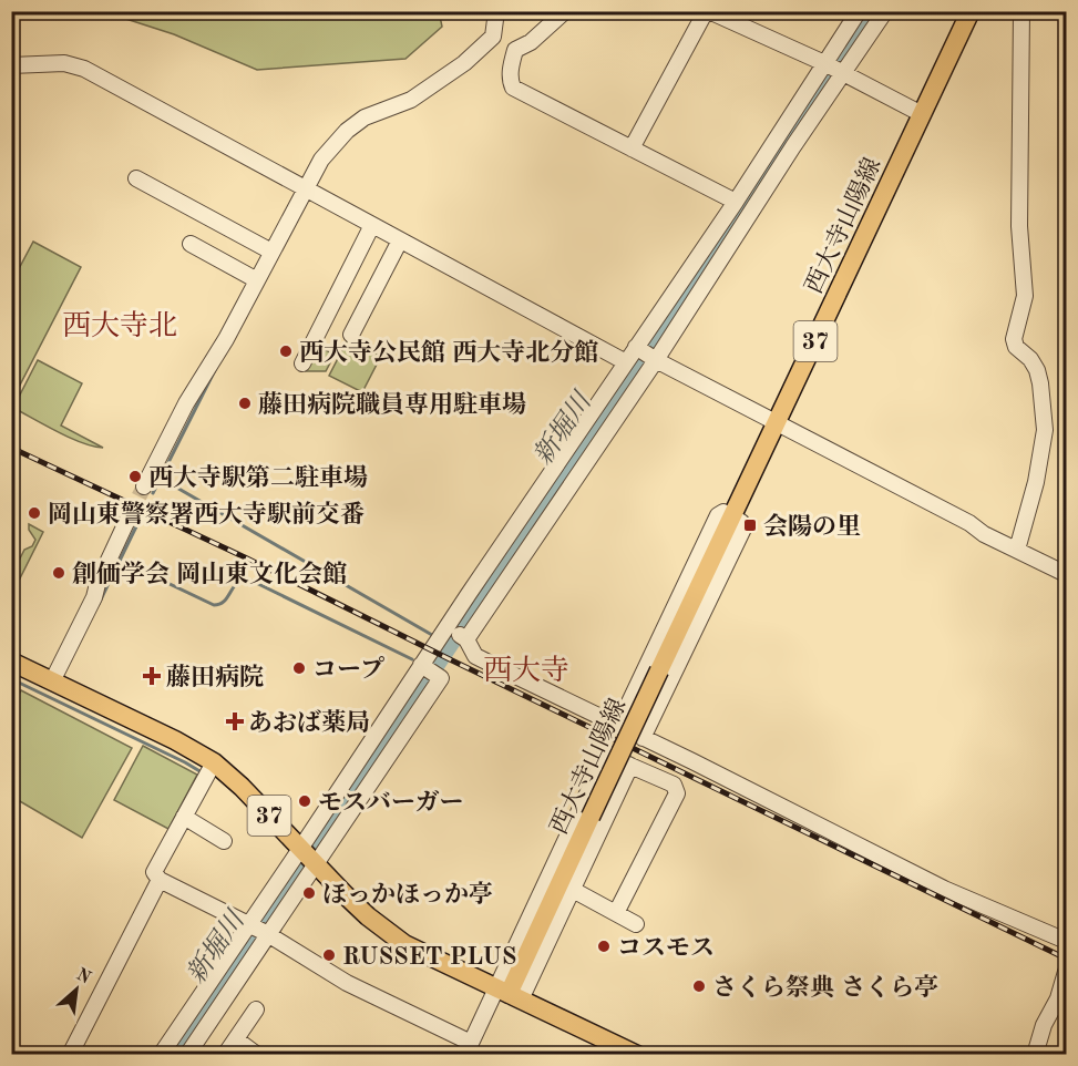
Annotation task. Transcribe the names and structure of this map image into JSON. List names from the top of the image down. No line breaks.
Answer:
{"streets":{"main road":["西大寺山陽線","37"]},"crossings":[["西大寺山陽線","37"]],"districts":["西大寺北","西大寺"],"water":["新堀川"],"places":{"other":["西大寺公民館 西大寺北分館","藤田病院職員専用駐車場","西大寺駅第二駐車場","岡山東警察署西大寺駅前交番","創価学会 岡山東文化会館","コープ","モスバーガー","ほっかほっか亭","コスモス","RUSSET PLUS","さくら祭典 さくら亭"],"transit":["会陽の里"],"health":["藤田病院","あおば薬局"]},"north":"top right"}
